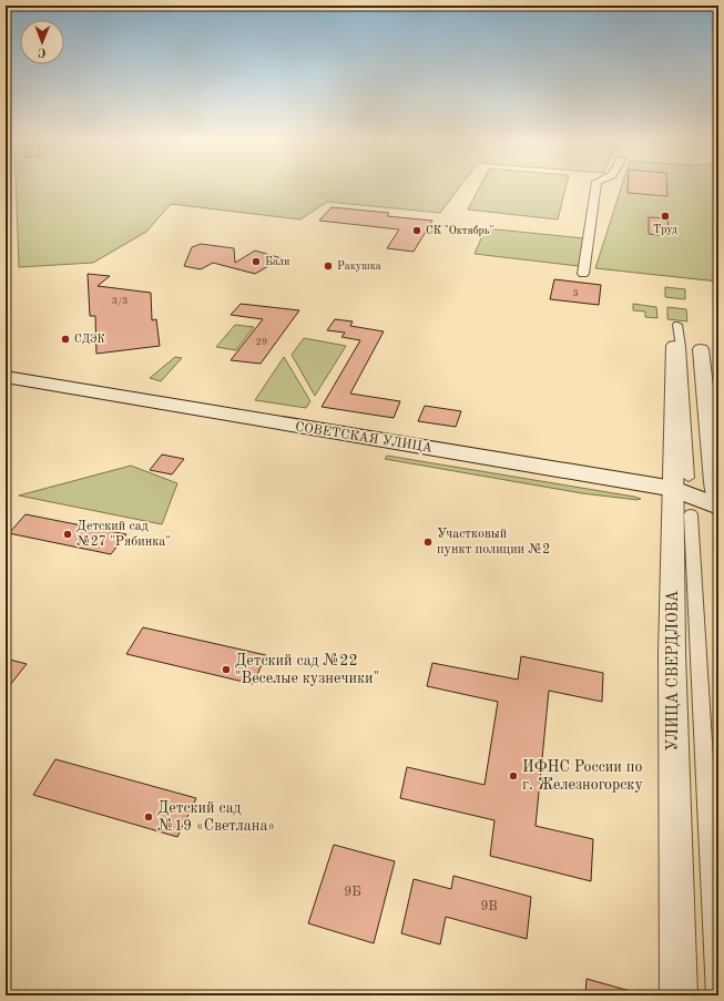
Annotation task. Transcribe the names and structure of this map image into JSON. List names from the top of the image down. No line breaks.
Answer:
{"streets":{"main road":["СОВЕТСКАЯ УЛИЦА"],"street":["УЛИЦА СВЕРДЛОВА"]},"crossings":[["СОВЕТСКАЯ УЛИЦА","УЛИЦА СВЕРДЛОВА"]],"places":["Труд","СК \"Октябрь\"","Бали","Ракушка","СДЭК","Детский сад №27 \"Рябинка\"","Участковый пункт полиции №2","Детский сад №22 \"Веселые кузнечики\"","ИФНС России по г. Железногорску","Детский сад №19 «Светлана»"],"house_numbers":["3","3/3","29","9Б","9В"],"north":"bottom"}
